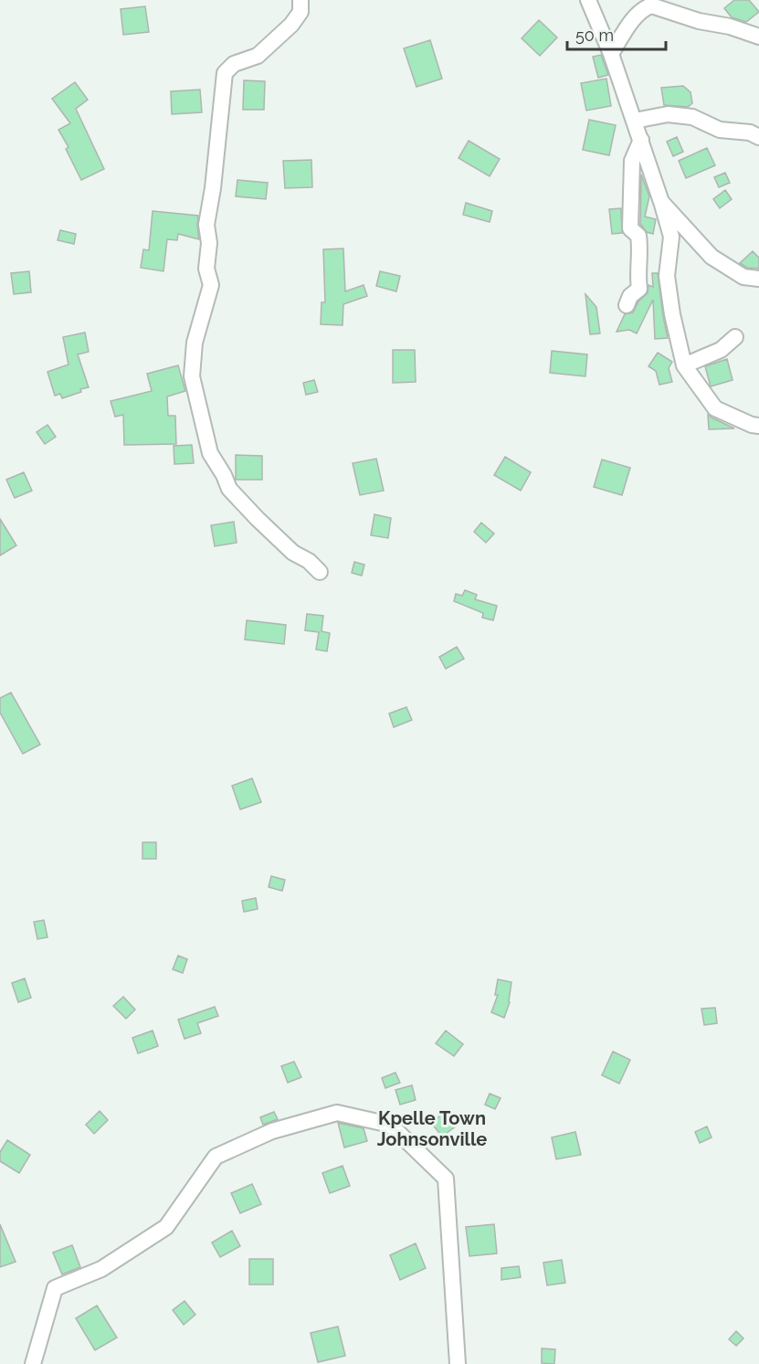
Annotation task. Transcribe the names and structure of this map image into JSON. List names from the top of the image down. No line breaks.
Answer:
{"districts":["Kpelle Town Johnsonville"],"scale_bar":"50 m"}
